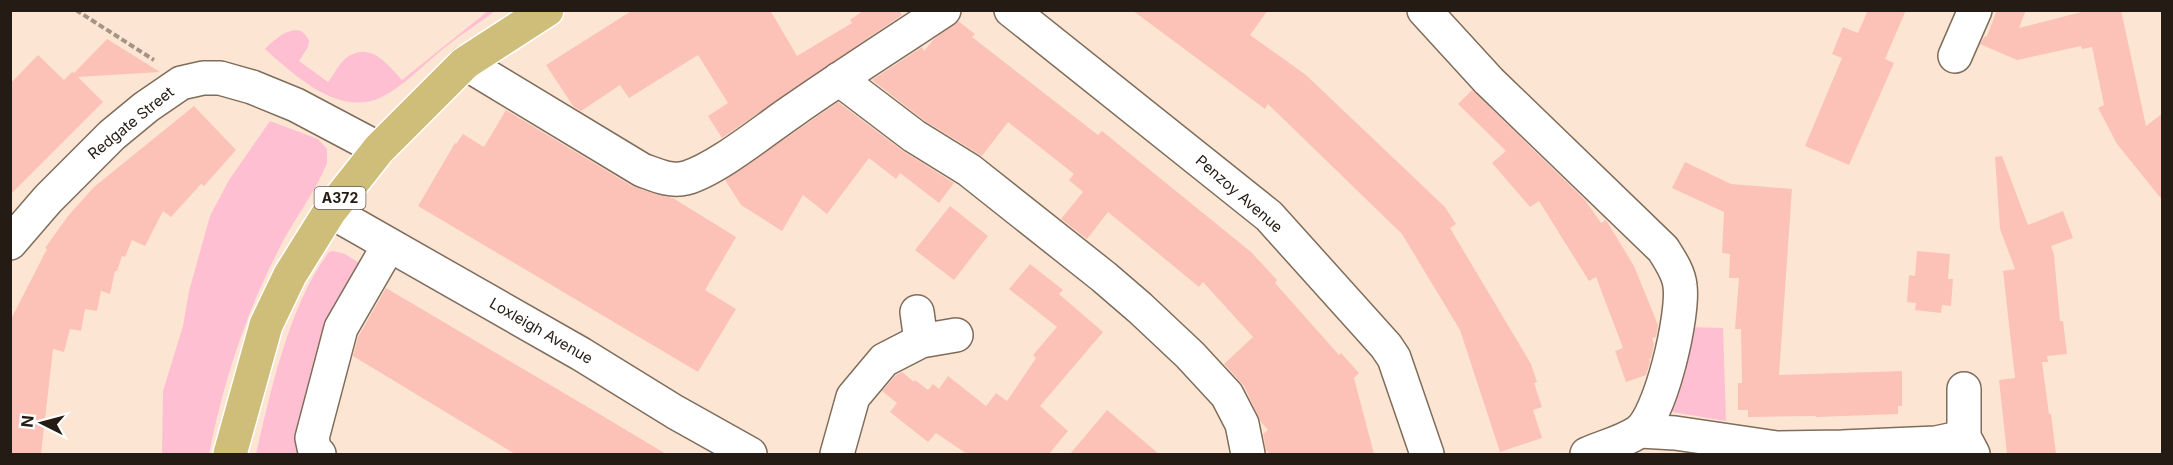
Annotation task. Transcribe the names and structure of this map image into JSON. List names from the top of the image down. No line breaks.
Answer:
{"streets":{"main road":["A372"],"street":["Redgate Street","Penzoy Avenue","Loxleigh Avenue"]},"crossings":[["Redgate Street","A372"],["A372","Loxleigh Avenue"]],"north":"left"}
